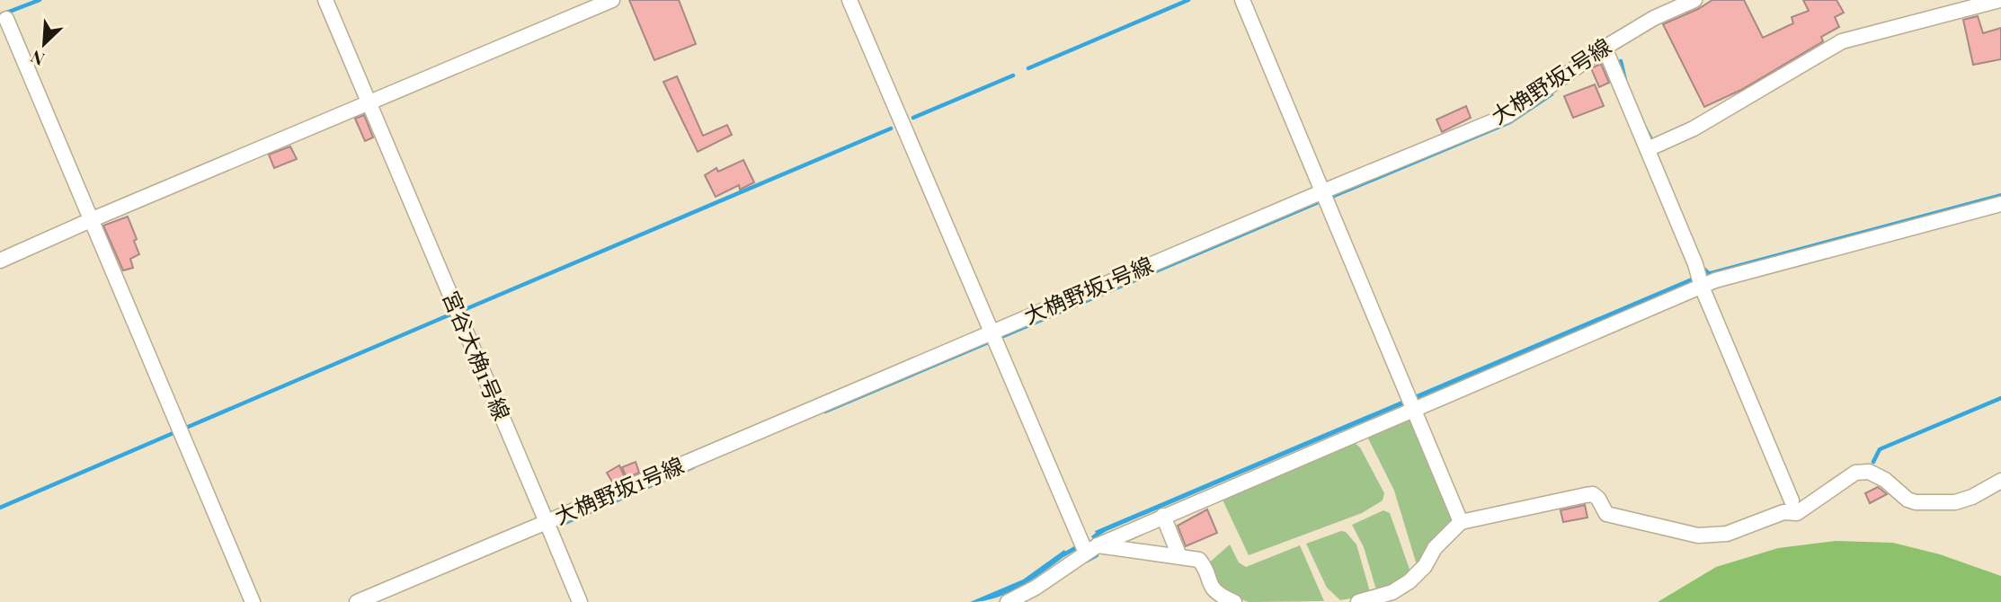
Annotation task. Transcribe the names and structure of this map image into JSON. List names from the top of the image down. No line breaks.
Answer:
{"streets":{"street":["大桷野坂1号線","宮谷大桷1号線"]},"crossings":[["大桷野坂1号線","宮谷大桷1号線"]],"north":"bottom left"}
